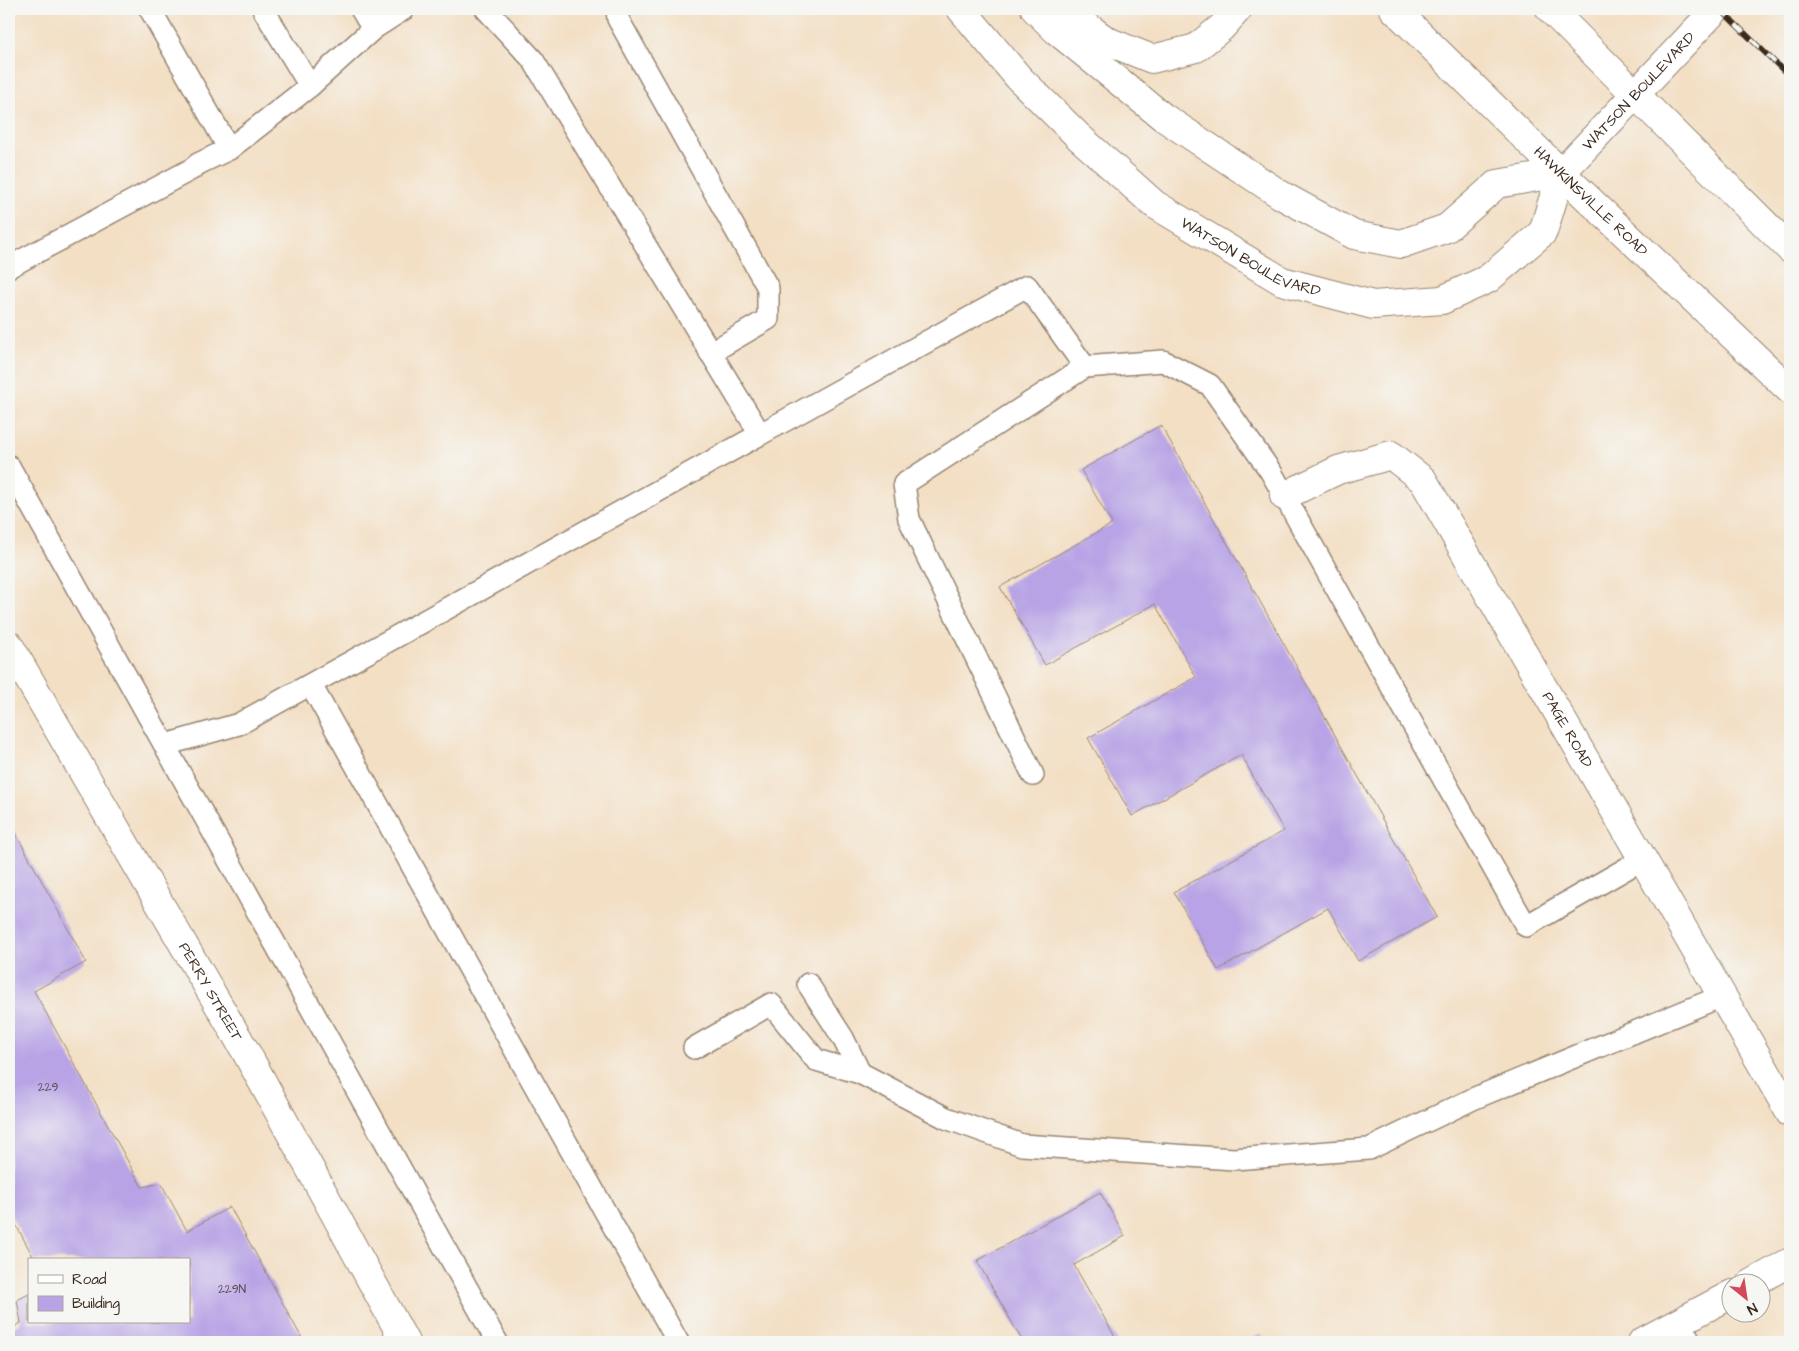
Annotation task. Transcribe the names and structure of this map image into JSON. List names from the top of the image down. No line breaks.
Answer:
{"streets":{"street":["WATSON BOULEVARD","HAWKINSVILLE ROAD","PAGE ROAD","PERRY STREET"]},"crossings":[["WATSON BOULEVARD","HAWKINSVILLE ROAD"]],"house_numbers":["229","229N"],"legend":["Road","Building"],"north":"bottom right"}
